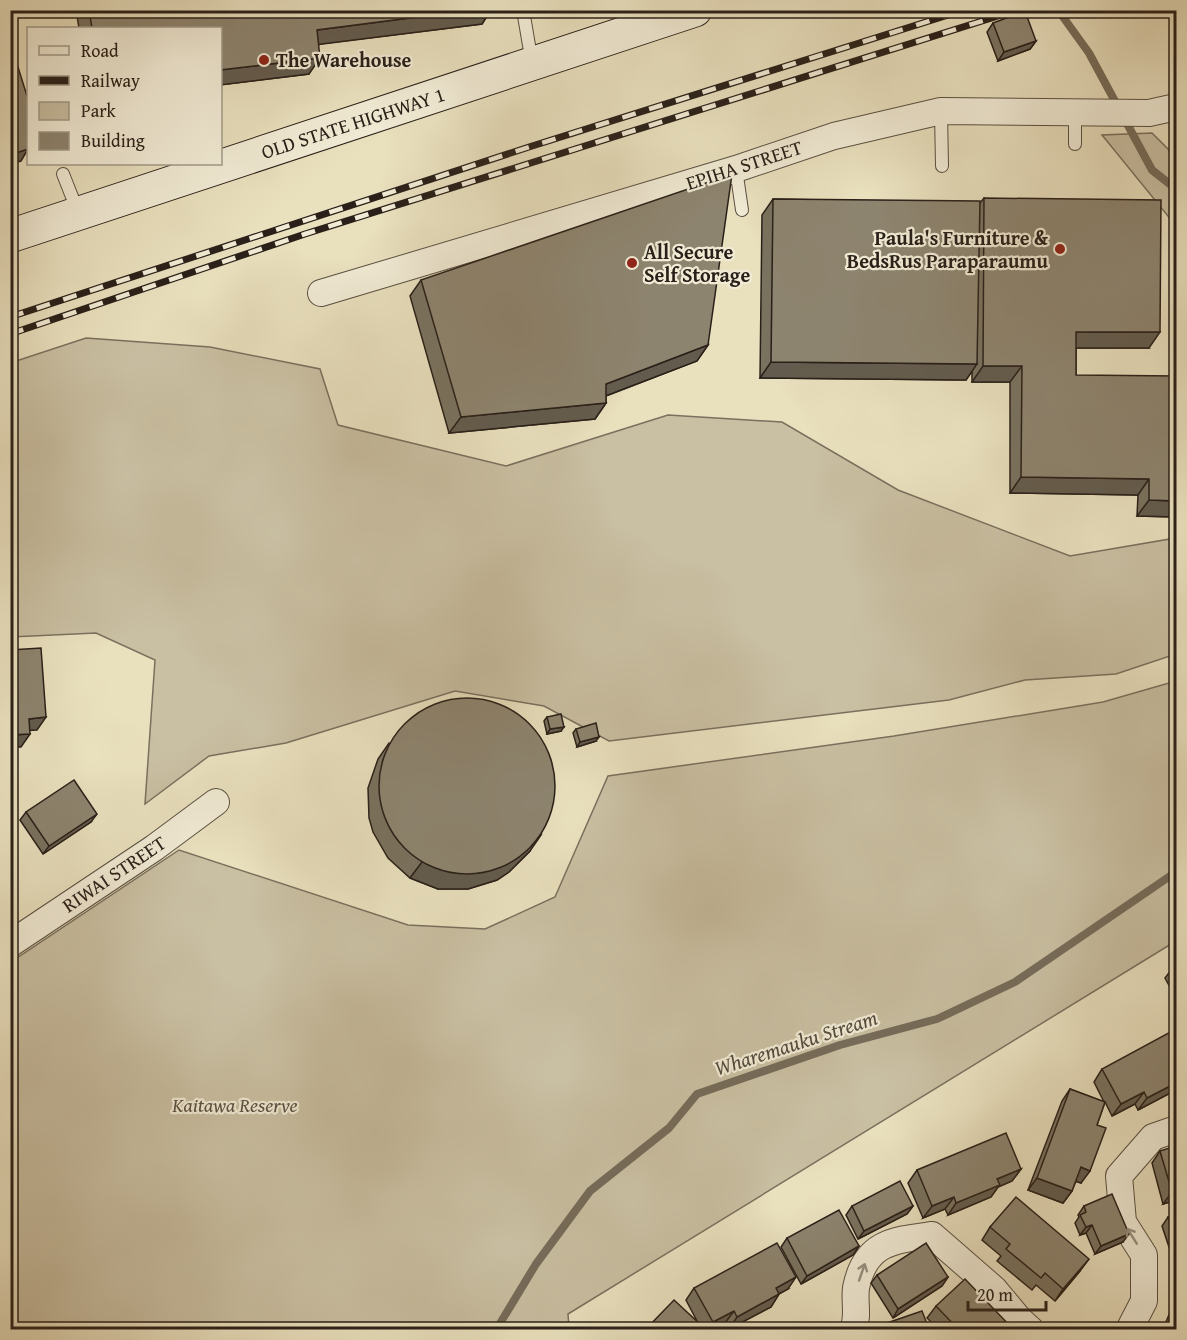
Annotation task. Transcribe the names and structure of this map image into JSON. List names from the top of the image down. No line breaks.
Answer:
{"streets":{"main road":["OLD STATE HIGHWAY 1"],"street":["EPIHA STREET","RIWAI STREET"]},"water":["Wharemauku Stream"],"parks":["Kaitawa Reserve"],"places":["The Warehouse","Paula's Furniture & BedsRus Paraparaumu","All Secure Self Storage"],"legend":["Road","Railway","Park","Building"],"scale_bar":"20 m"}
